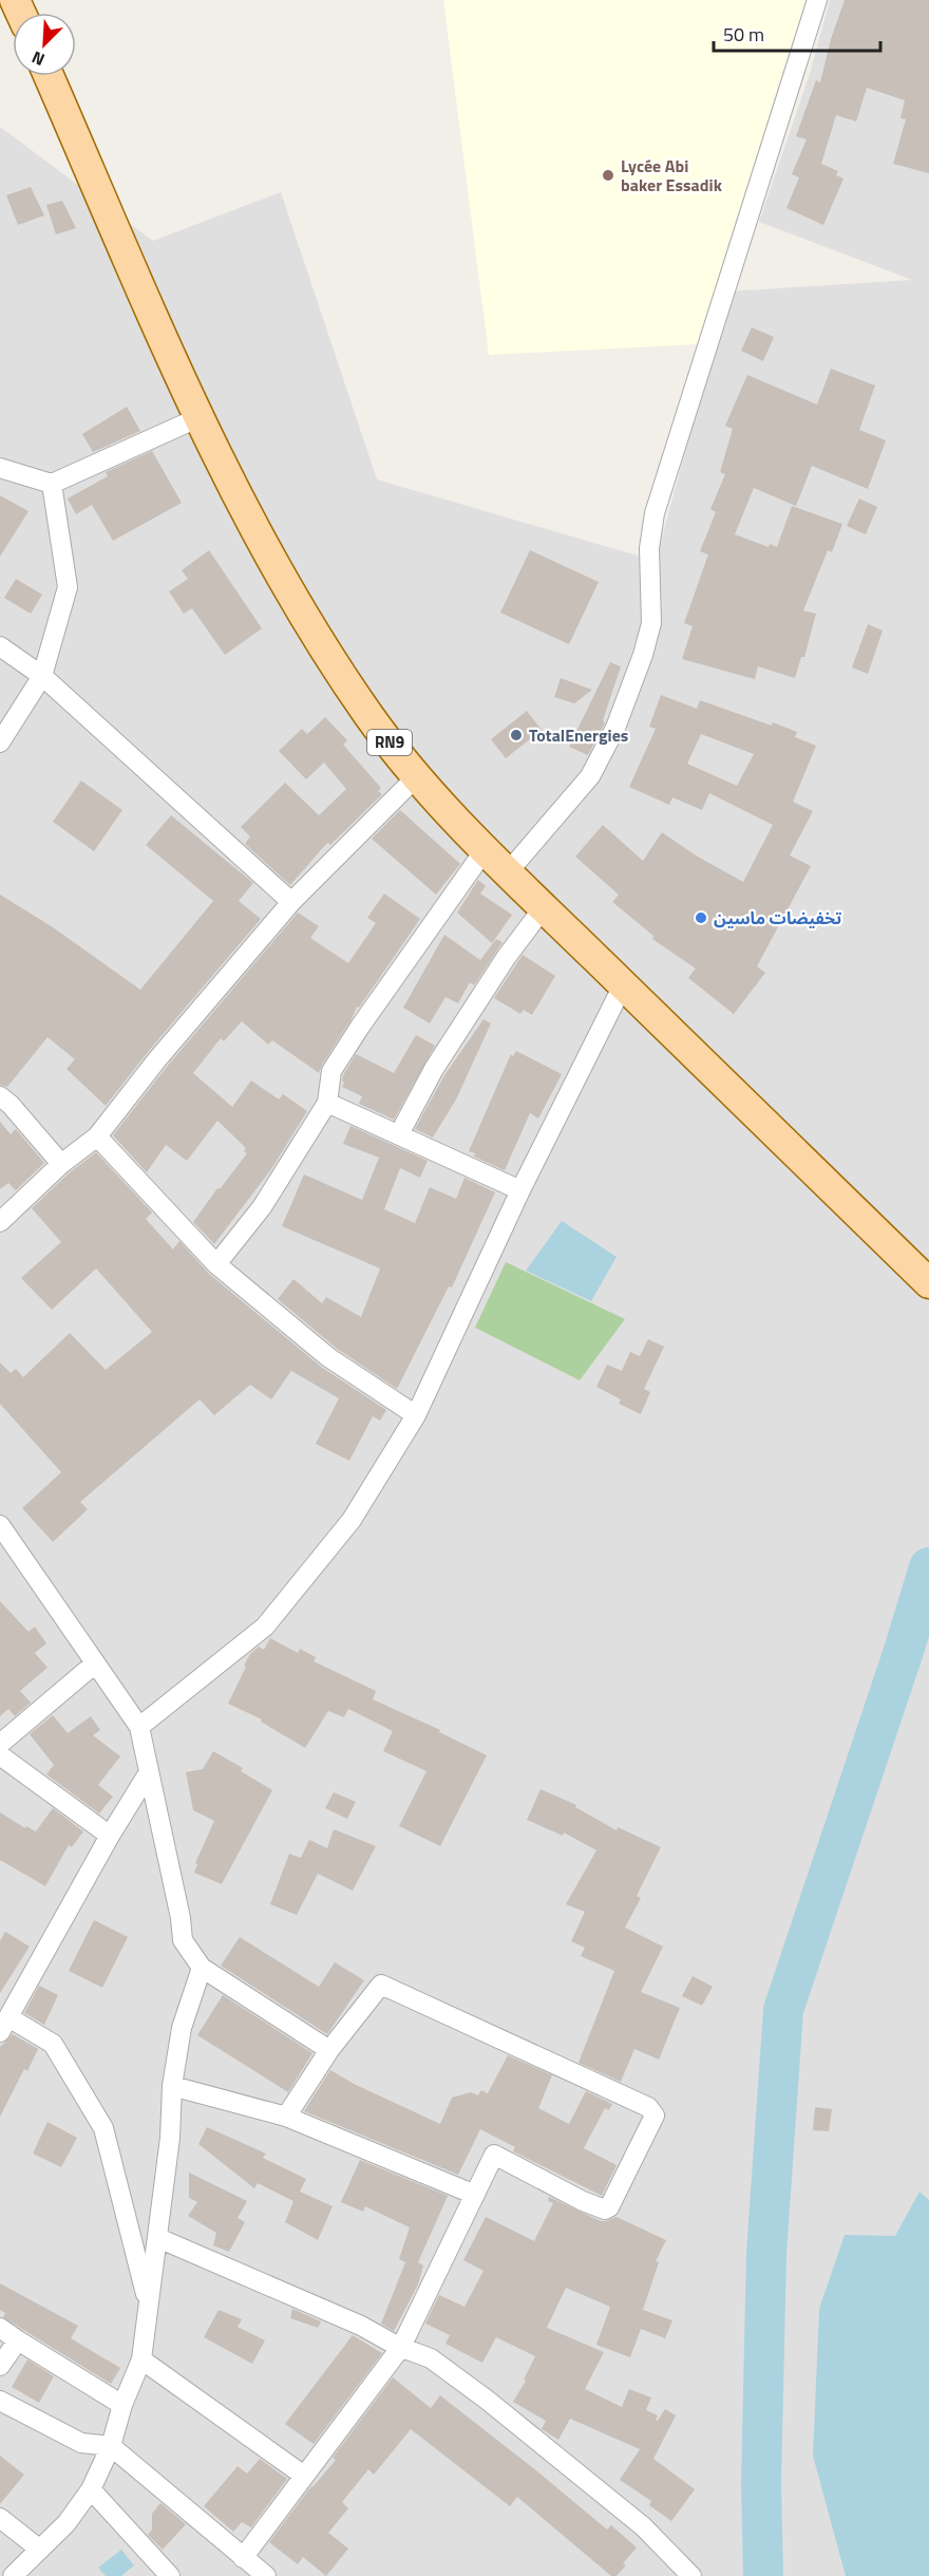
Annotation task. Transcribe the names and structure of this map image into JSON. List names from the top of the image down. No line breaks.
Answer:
{"streets":{"main road":["RN9"]},"places":["Lycée Abi baker Essadik","TotalEnergies","تخفيضات ماسين"],"scale_bar":"50 m","north":"bottom left"}
